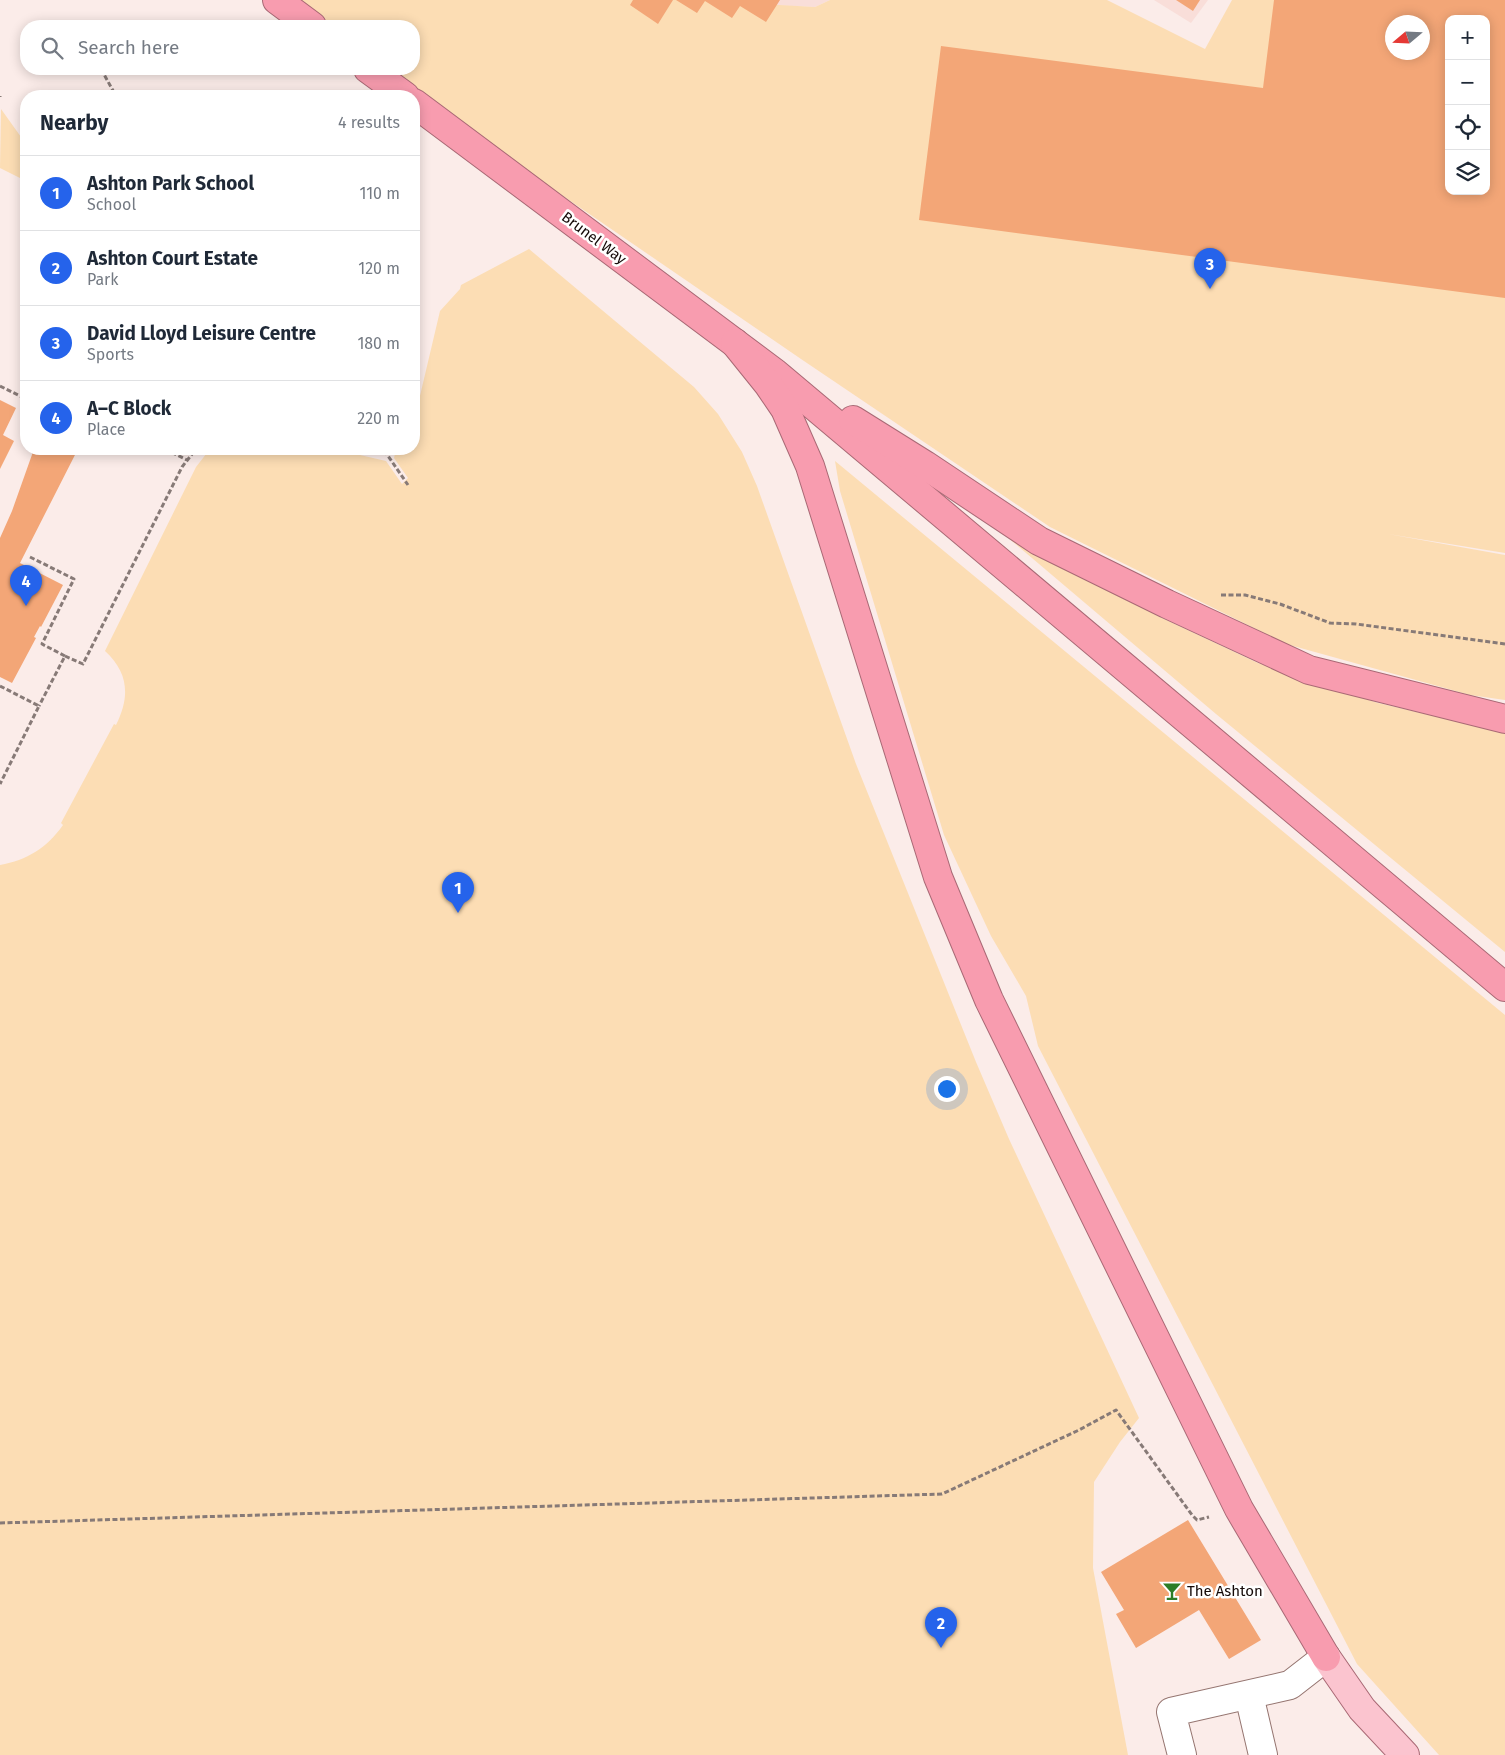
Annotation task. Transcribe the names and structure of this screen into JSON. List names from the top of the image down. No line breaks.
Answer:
{"streets":{"highway":["Brunel Way"]},"places":{"bar":["The Ashton"]},"north":"left","page":{"map_buttons":["+","−"],"search":"Search here","heading":["Nearby","4 results"],"list":[{"mark":"1","name":"Ashton Park School","note":"School","value":"110 m"},{"mark":"2","name":"Ashton Court Estate","note":"Park","value":"120 m"},{"mark":"3","name":"David Lloyd Leisure Centre","note":"Sports","value":"180 m"},{"mark":"4","name":"A–C Block","note":"Place","value":"220 m"}],"pins":["3","4","1","2"]}}
